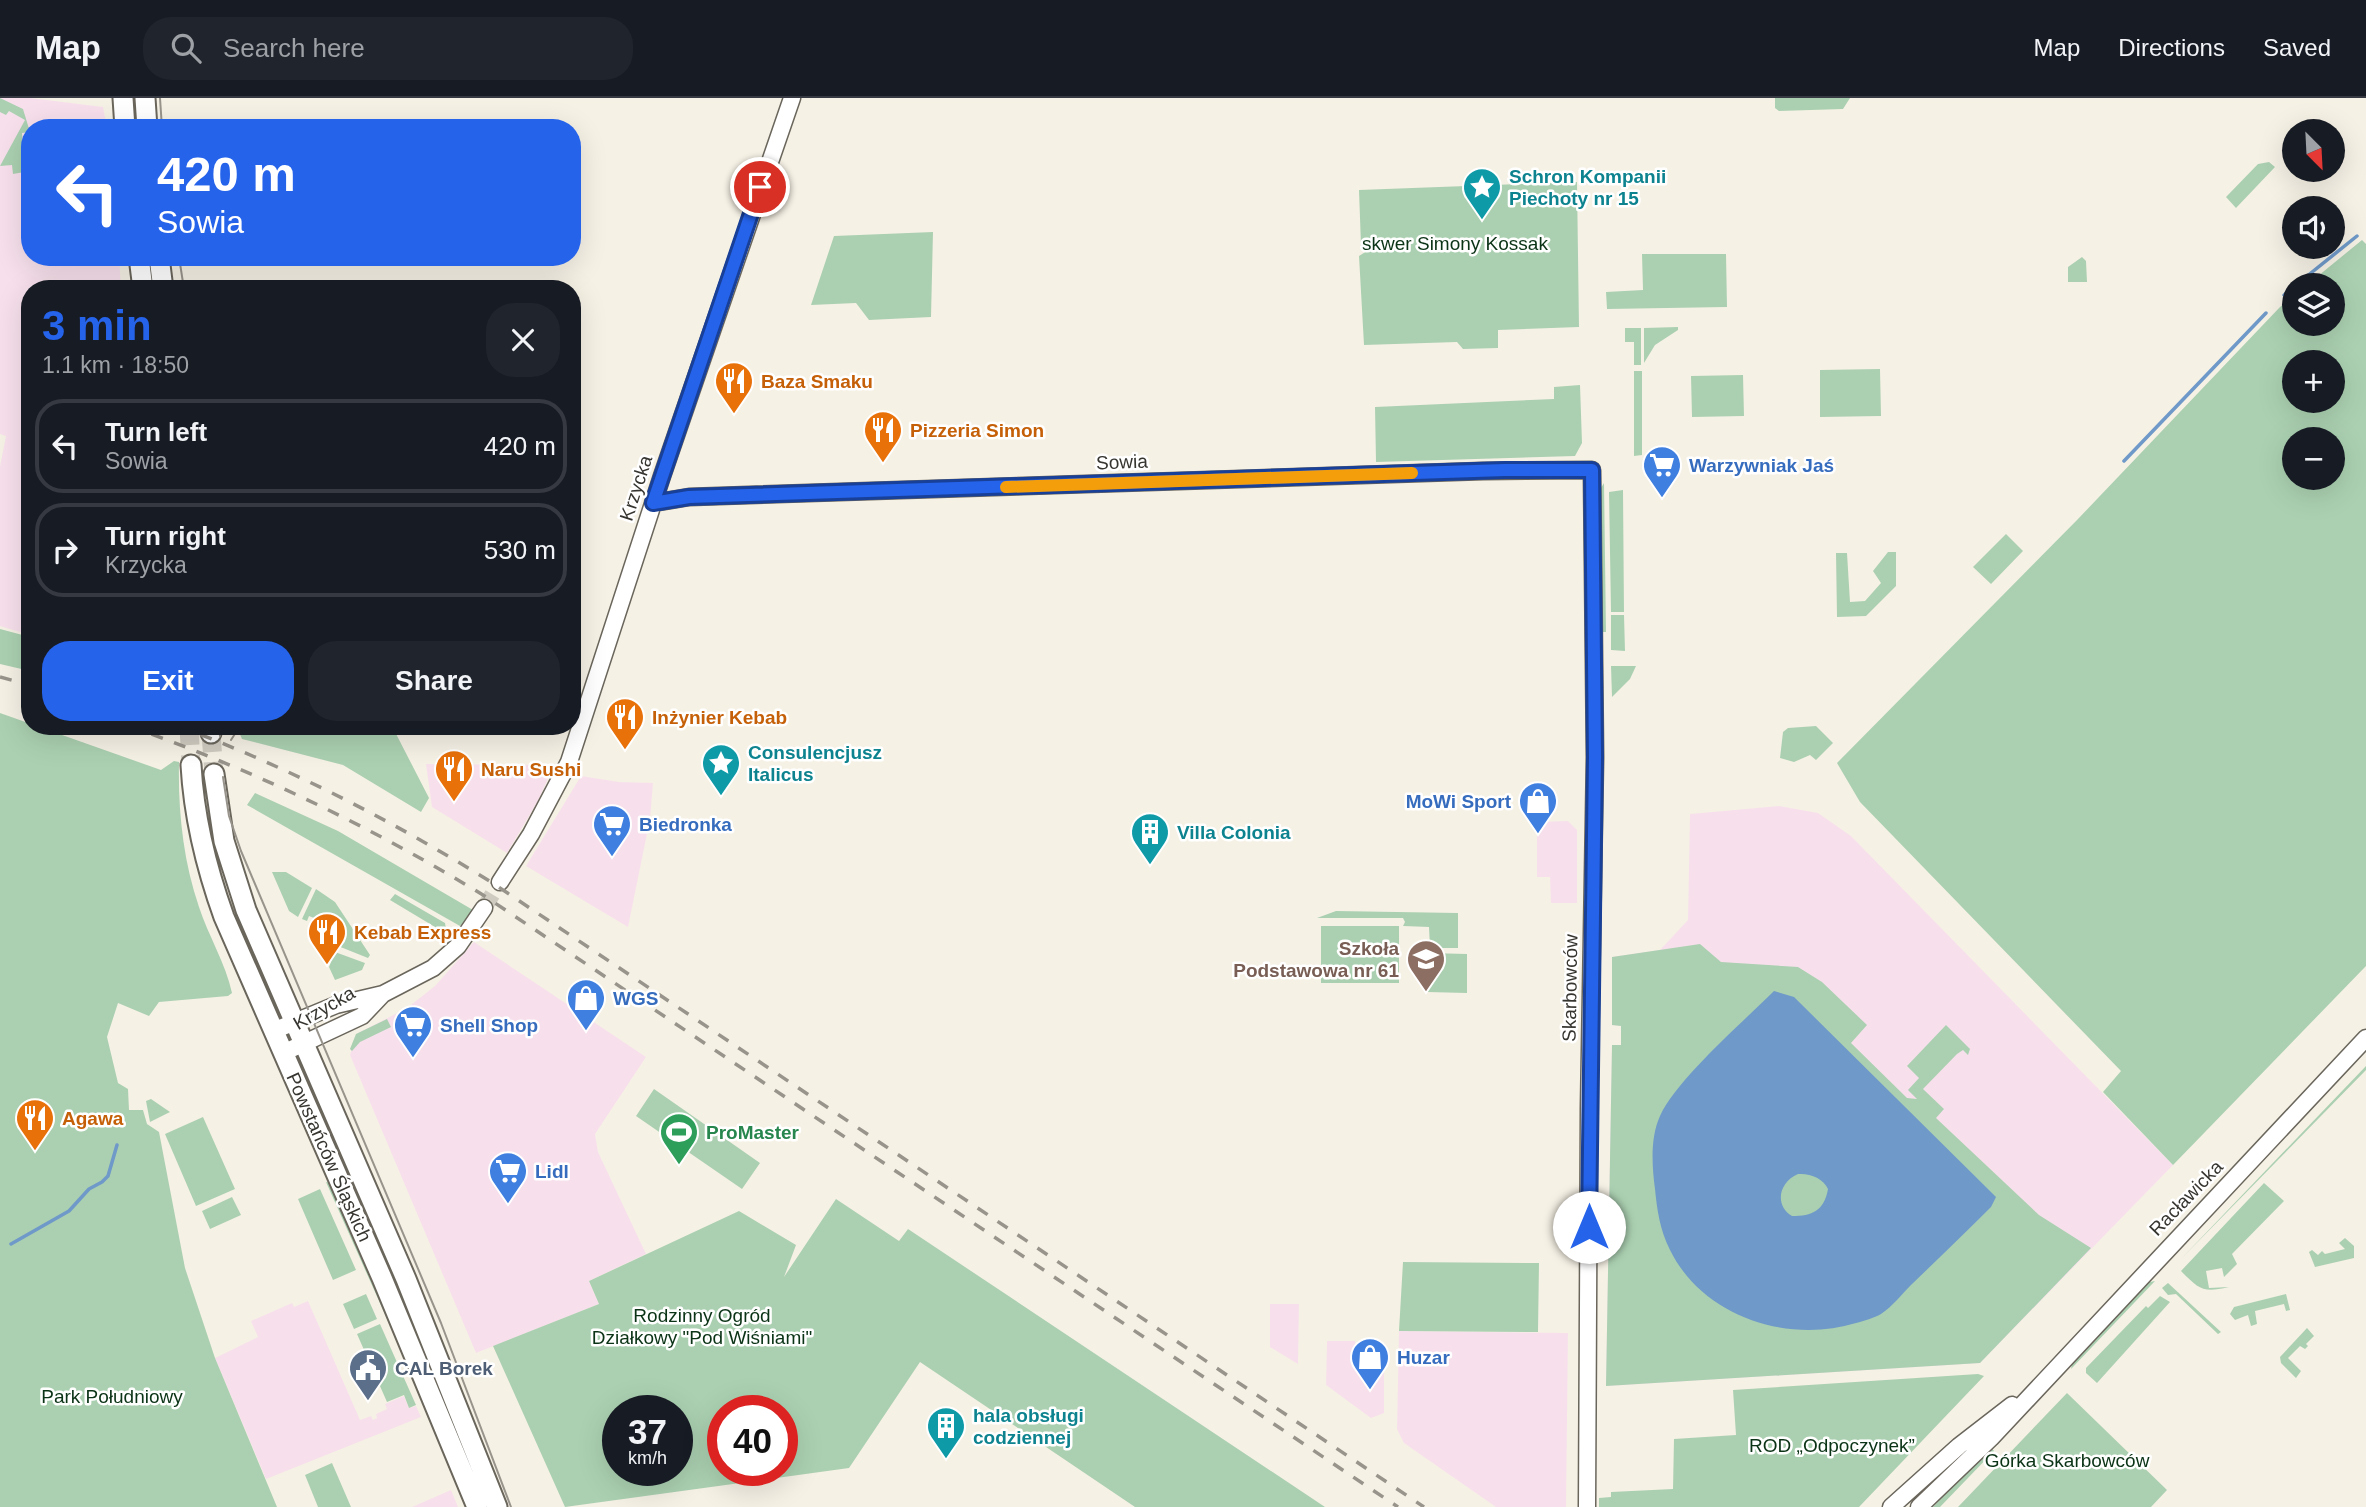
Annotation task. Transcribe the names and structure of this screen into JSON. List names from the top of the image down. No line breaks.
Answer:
{"streets":{"main road":["Powstańców Śląskich"],"street":["Sowia","Krzycka","Skarbowców","Racławicka"]},"crossings":[["Sowia","Krzycka"],["Sowia","Skarbowców"],["Krzycka","Powstańców Śląskich"]],"parks":["skwer Simony Kossak","Rodzinny Ogród Działkowy \"Pod Wiśniami\"","Park Południowy","ROD „Odpoczynek”","Górka Skarbowców"],"places":{"place":["Schron Kompanii Piechoty nr 15","Consulencjusz Italicus"],"restaurant":["Baza Smaku","Pizzeria Simon","Inżynier Kebab","Naru Sushi","Kebab Express","Agawa"],"supermarket":["Warzywniak Jaś","Biedronka","Shell Shop","Lidl"],"shop":["MoWi Sport","WGS","Huzar"],"building":["Villa Colonia","hala obsługi codziennej"],"school or university":["Szkoła Podstawowa nr 61"],"sports":["ProMaster"],"public building":["CAL Borek"]},"north":"bottom right","page":{"header":"Map","search":"Search here","nav":["Map","Directions","Saved"],"map_buttons":["+","−"],"turn":["420 m","Sowia"],"heading":["3 min","1.1 km · 18:50"],"list":[{"name":"Turn left","note":"Sowia","value":"420 m"},{"name":"Turn right","note":"Krzycka","value":"530 m"}],"buttons":["Exit","Share"],"speed":"37 km/h","limit":"40"}}
